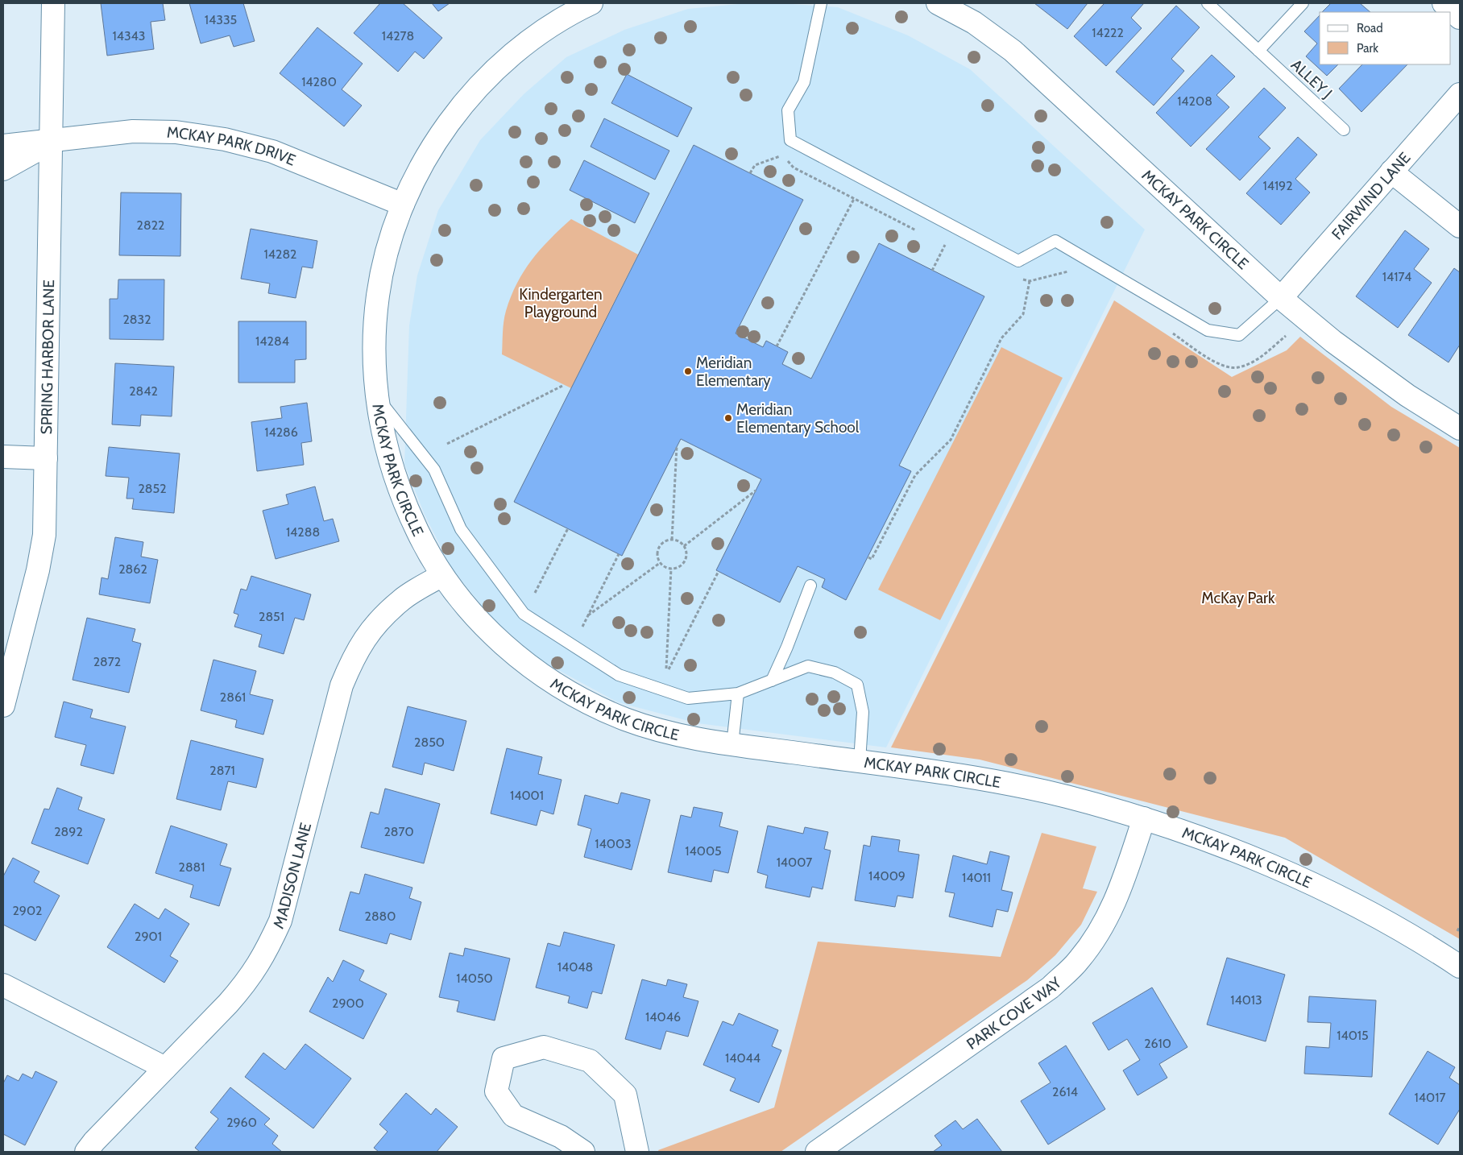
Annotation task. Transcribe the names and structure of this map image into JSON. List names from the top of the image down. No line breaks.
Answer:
{"streets":{"street":["MCKAY PARK DRIVE","FAIRWIND LANE","MCKAY PARK CIRCLE","SPRING HARBOR LANE","MADISON LANE","PARK COVE WAY"],"lane":["ALLEY J"]},"crossings":[["MCKAY PARK DRIVE","MCKAY PARK CIRCLE"],["MCKAY PARK DRIVE","SPRING HARBOR LANE"],["FAIRWIND LANE","MCKAY PARK CIRCLE"],["MCKAY PARK CIRCLE","MADISON LANE"],["MCKAY PARK CIRCLE","PARK COVE WAY"]],"parks":["Kindergarten Playground","McKay Park"],"places":["Meridian Elementary","Meridian Elementary School"],"house_numbers":["14335","14222","14343","14278","14280","14208","14192","2822","14282","14174","2832","14284","2842","14286","2852","14288","2862","2851","2872","2861","2850","2871","14001","2892","2870","14003","14005","14007","2881","14009","14011","2902","2880","2901","14048","14050","14013","2900","14046","14015","2610","14044","2614","14017","2960"],"legend":["Road","Park"]}
